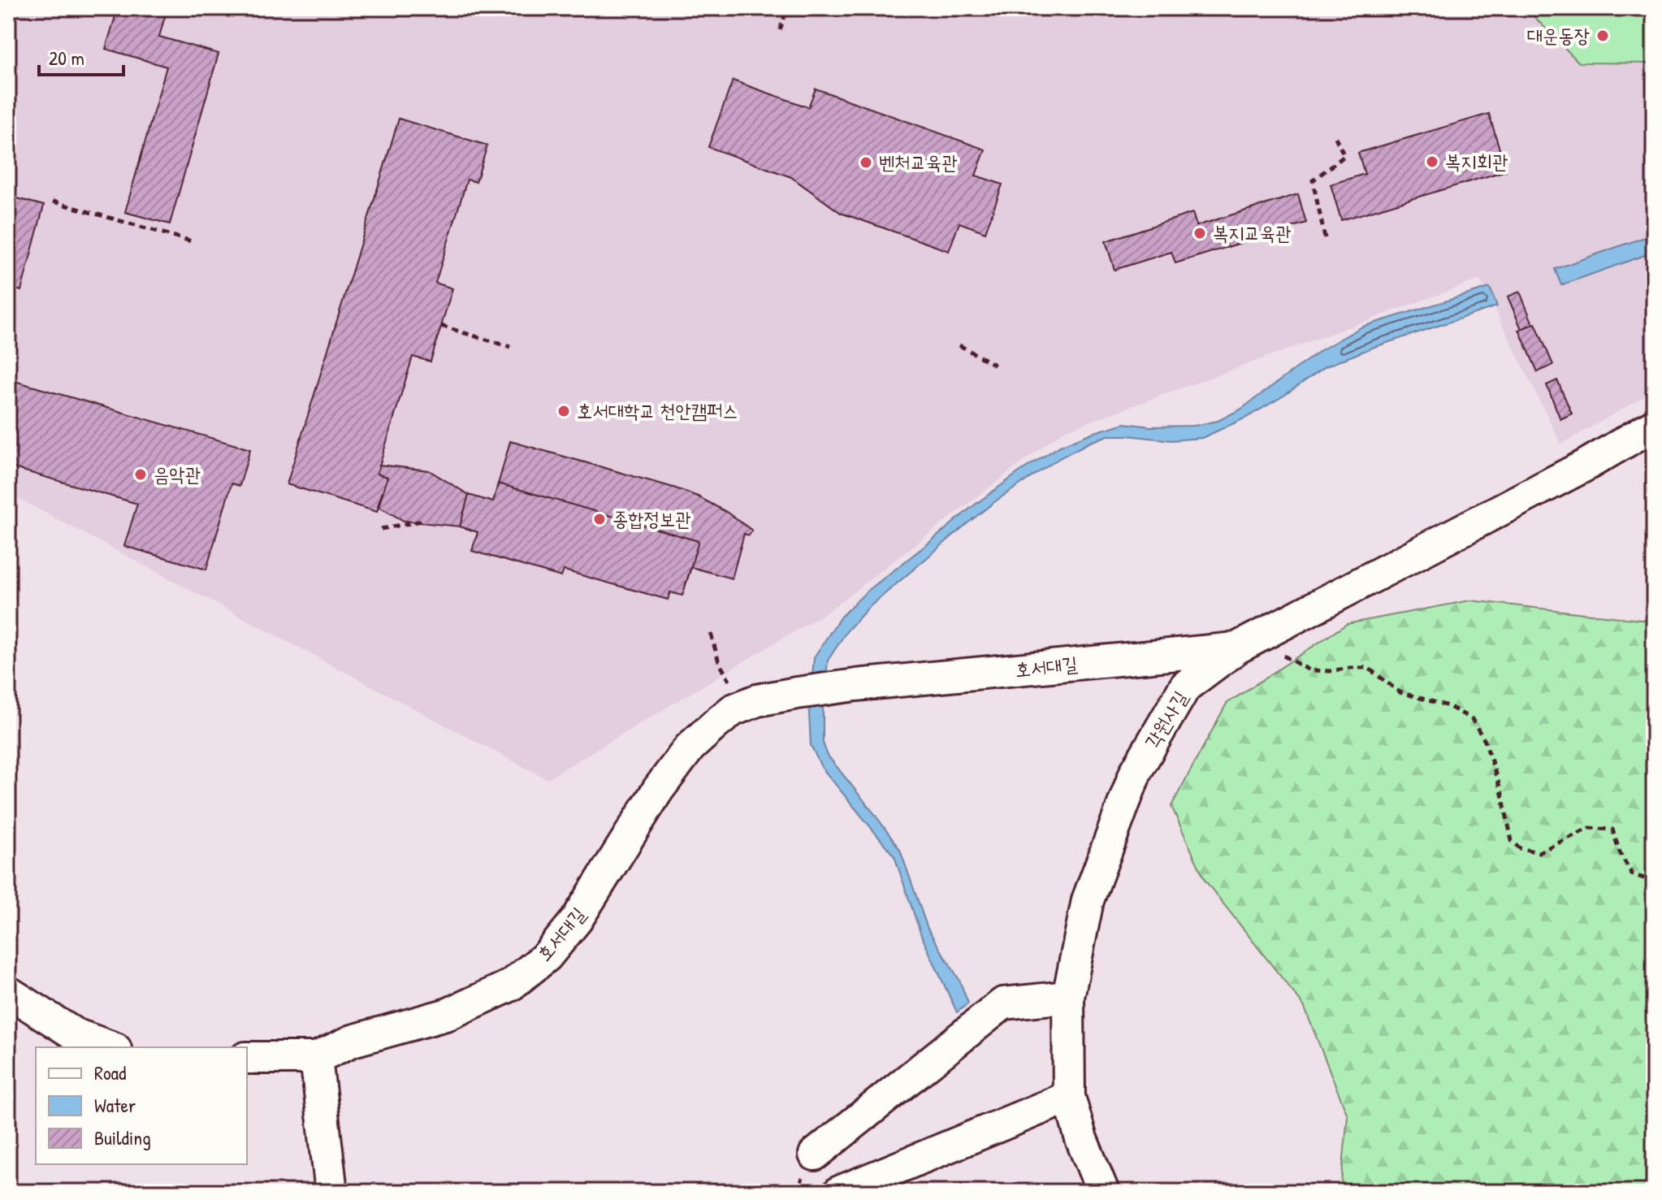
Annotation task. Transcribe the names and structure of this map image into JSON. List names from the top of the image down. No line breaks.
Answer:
{"streets":{"street":["호서대길","각원사길"]},"crossings":[["호서대길","각원사길"]],"places":["대운동장","복지회관","벤처교육관","복지교육관","호서대학교 천안캠퍼스","음악관","종합정보관"],"legend":["Road","Water","Building"],"scale_bar":"20 m"}
